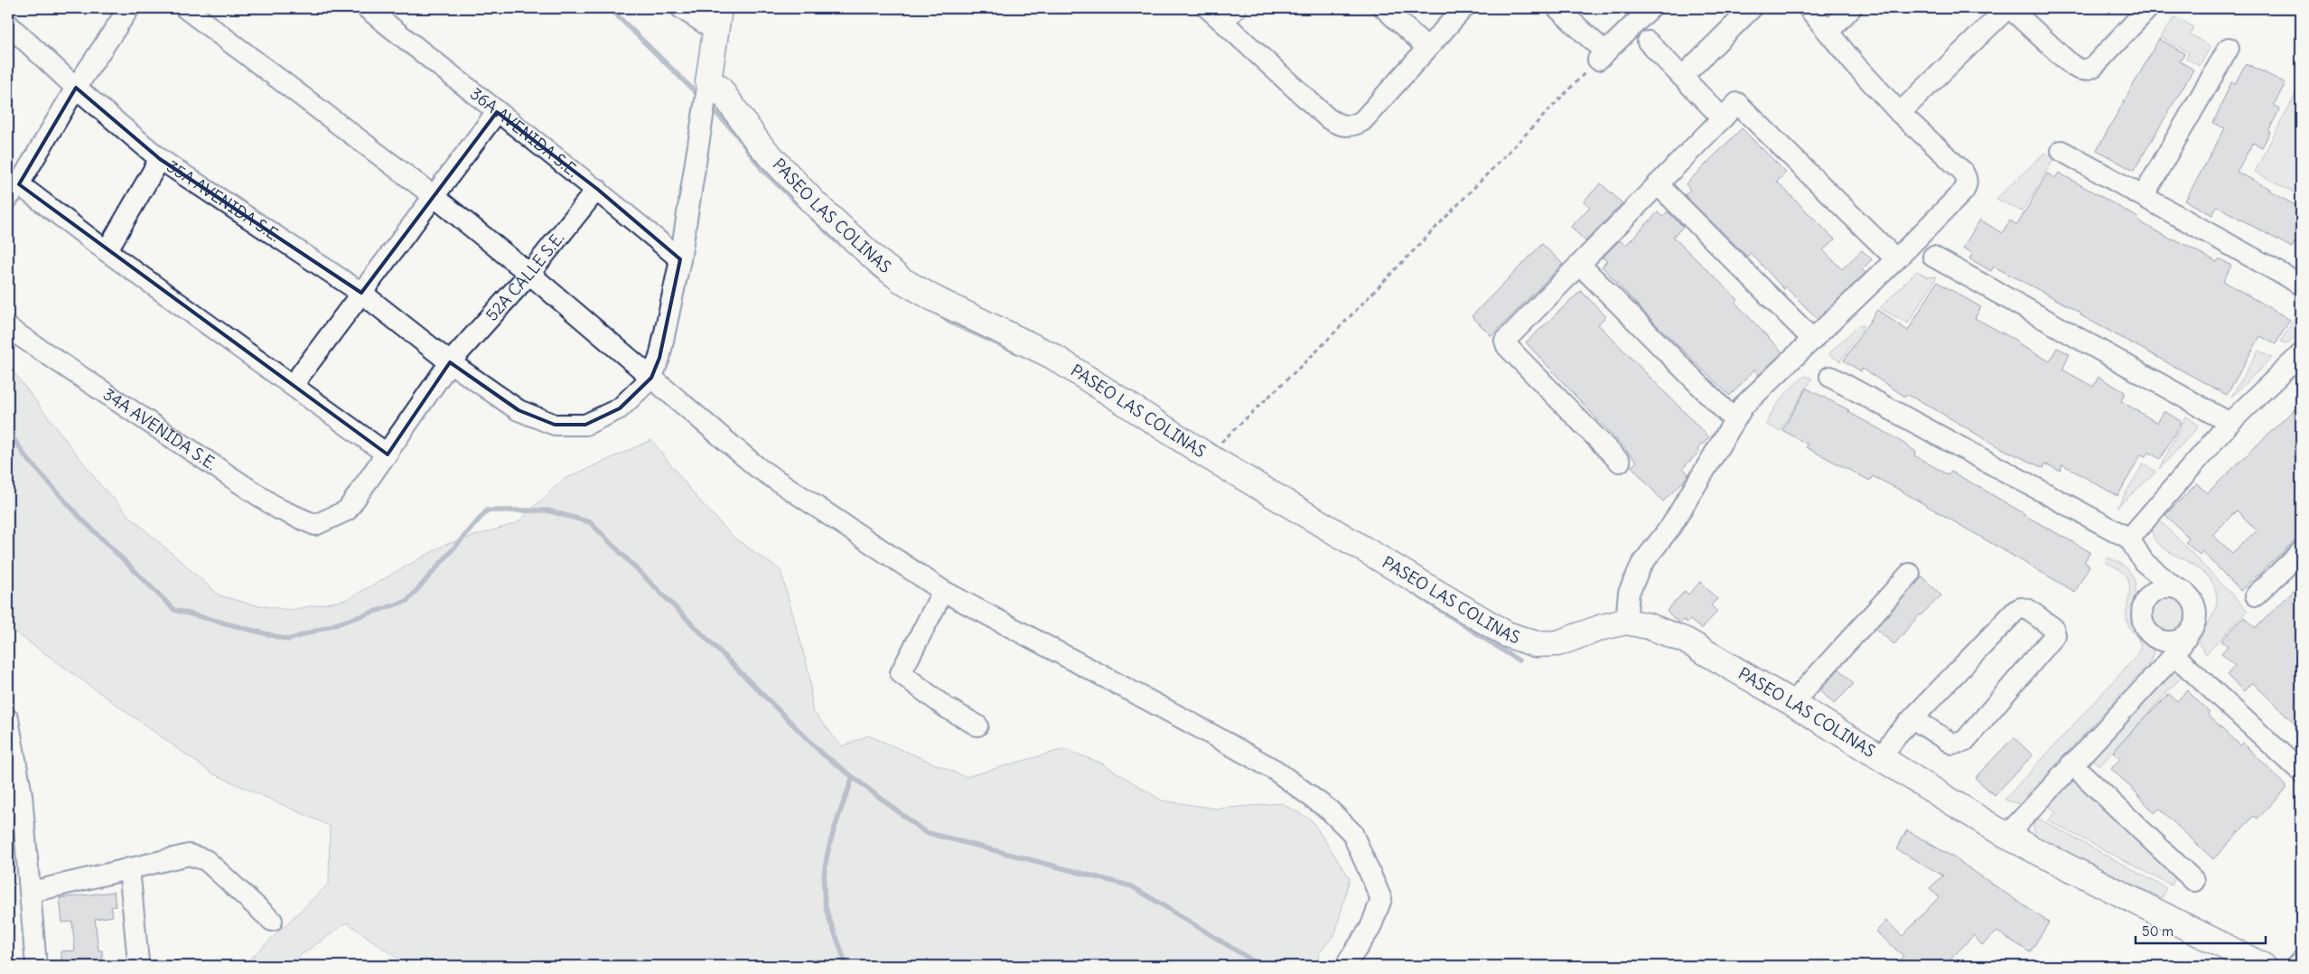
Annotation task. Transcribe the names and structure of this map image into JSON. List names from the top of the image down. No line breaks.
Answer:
{"streets":{"street":["36A AVENIDA S.E.","35A AVENIDA S.E.","PASEO LAS COLINAS","52A CALLE S.E.","34A AVENIDA S.E."]},"crossings":[["36A AVENIDA S.E.","52A CALLE S.E."],["35A AVENIDA S.E.","52A CALLE S.E."],["52A CALLE S.E.","34A AVENIDA S.E."]],"scale_bar":"50 m"}
